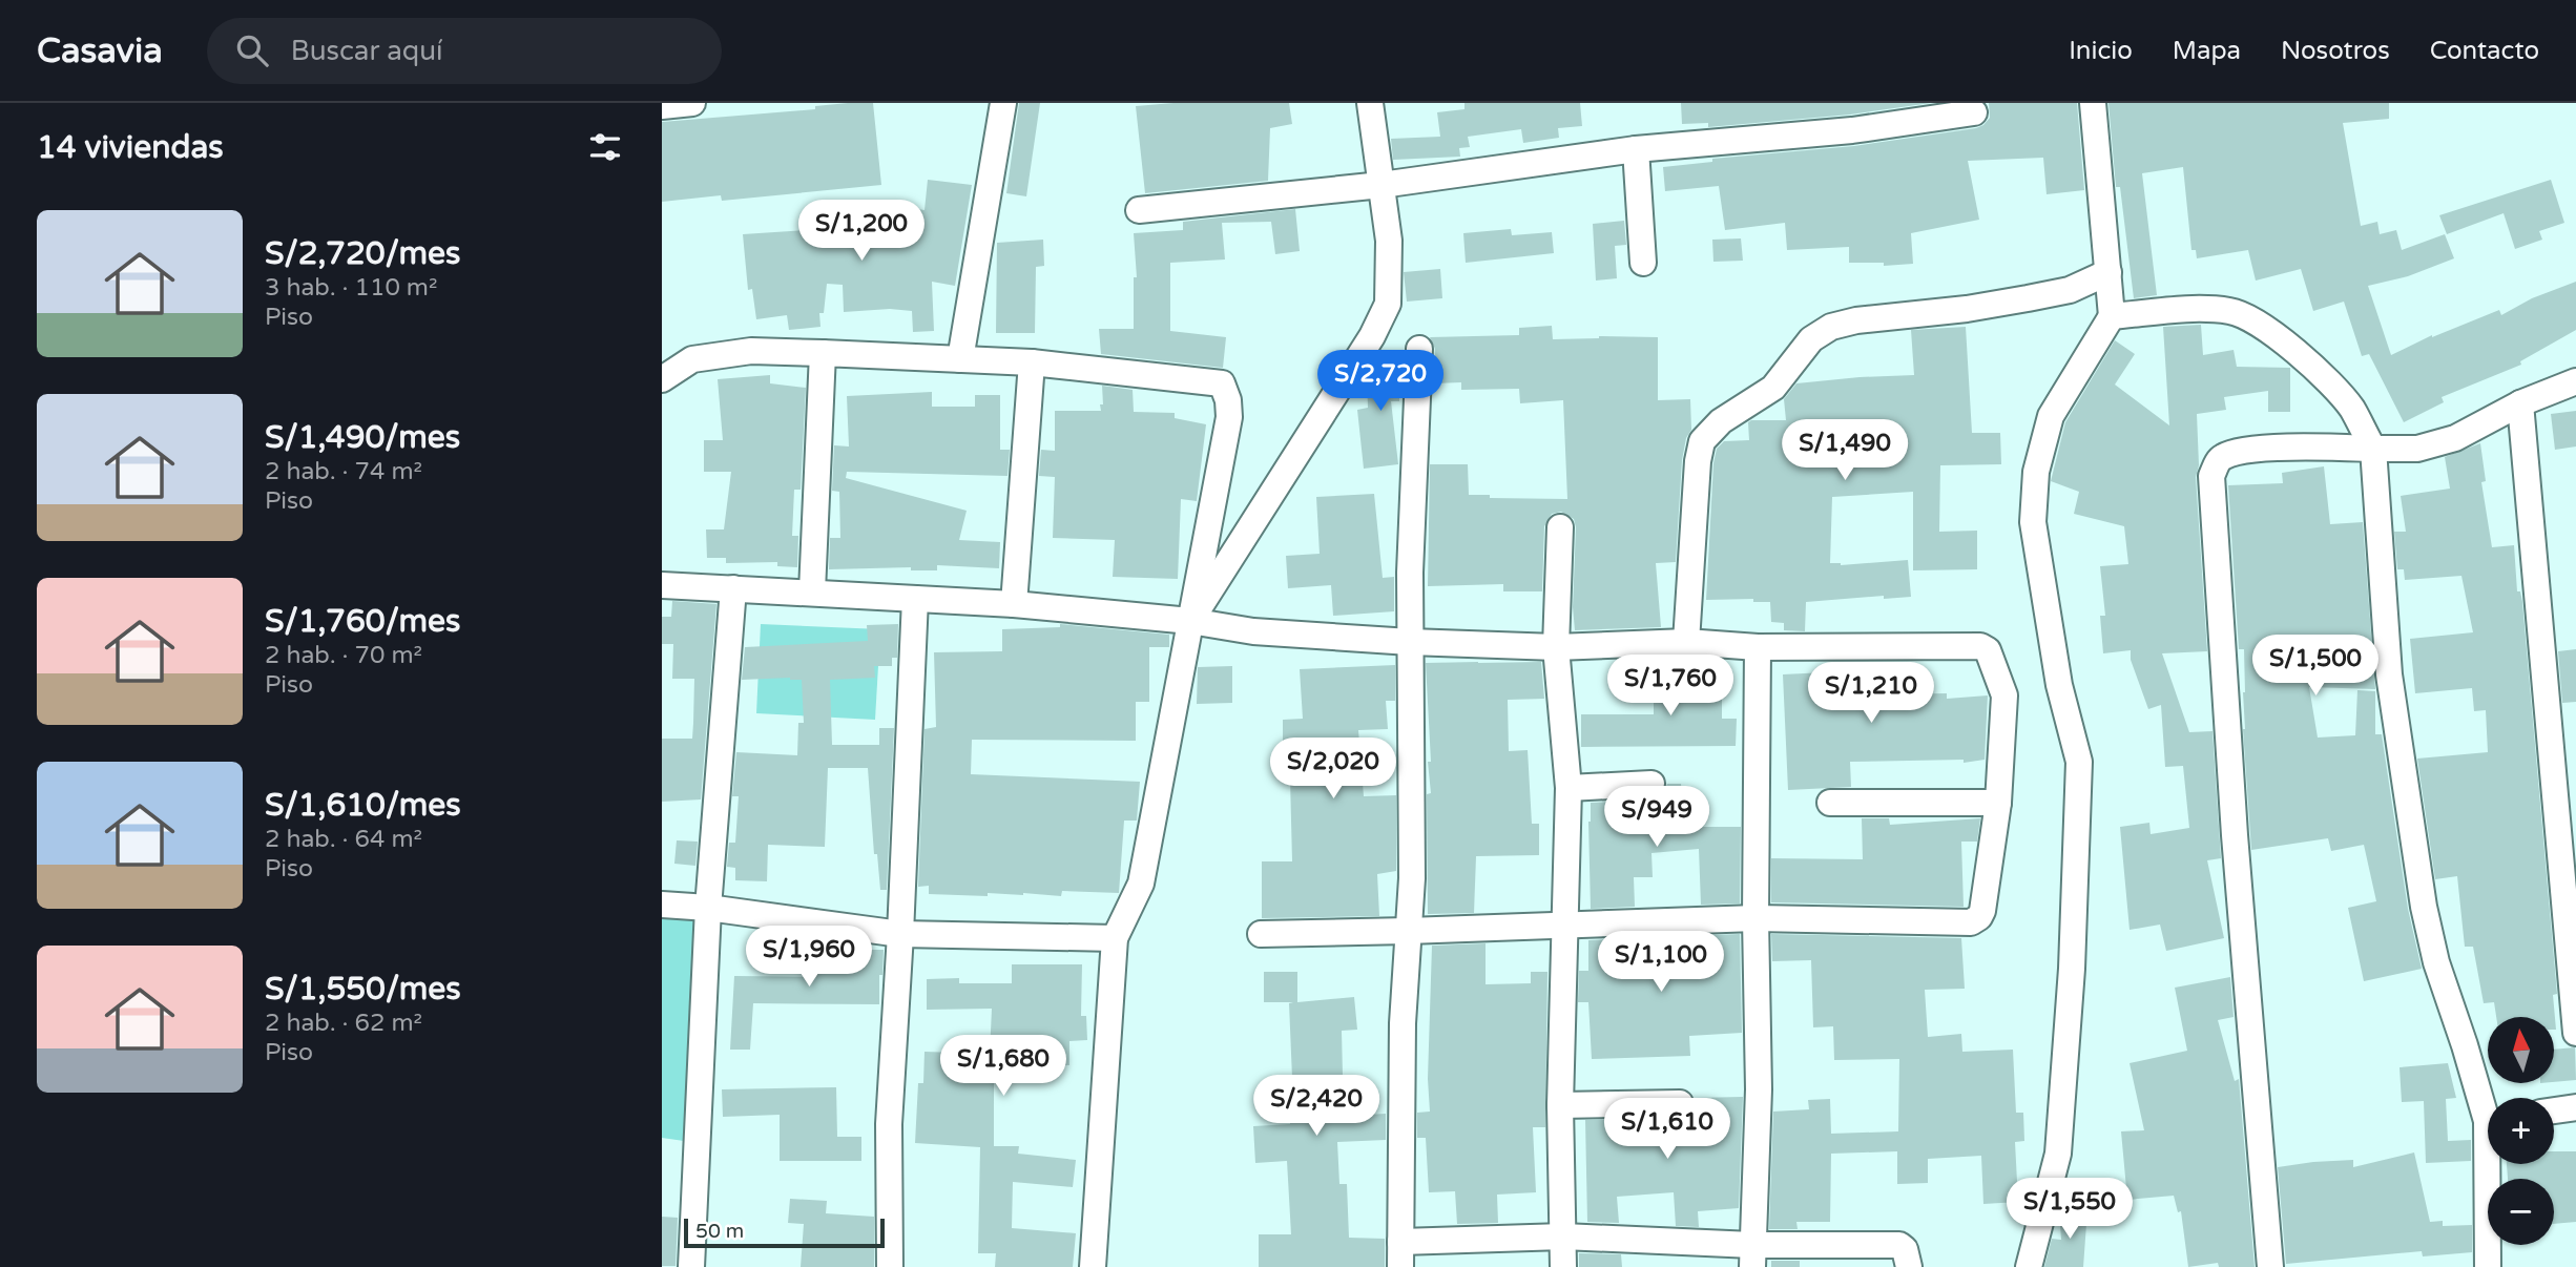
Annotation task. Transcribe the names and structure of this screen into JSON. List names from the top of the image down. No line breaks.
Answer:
{"scale_bar":"50 m","north":"top","page":{"header":"Casavia","search":"Buscar aquí","nav":["Inicio","Mapa","Nosotros","Contacto"],"heading":"14 viviendas","list":[{"name":"S/2,720/mes","note":"3 hab. · 110 m² · Piso"},{"name":"S/1,490/mes","note":"2 hab. · 74 m² · Piso"},{"name":"S/1,760/mes","note":"2 hab. · 70 m² · Piso"},{"name":"S/1,610/mes","note":"2 hab. · 64 m² · Piso"},{"name":"S/1,550/mes","note":"2 hab. · 62 m² · Piso"}],"price":["S/1,200","S/2,720","S/1,490","S/1,500","S/1,760","S/1,210","S/2,020","S/949","S/1,960","S/1,100","S/1,680","S/2,420","S/1,610","S/1,550"],"map_buttons":["+","−"],"scale":"50 m"}}
